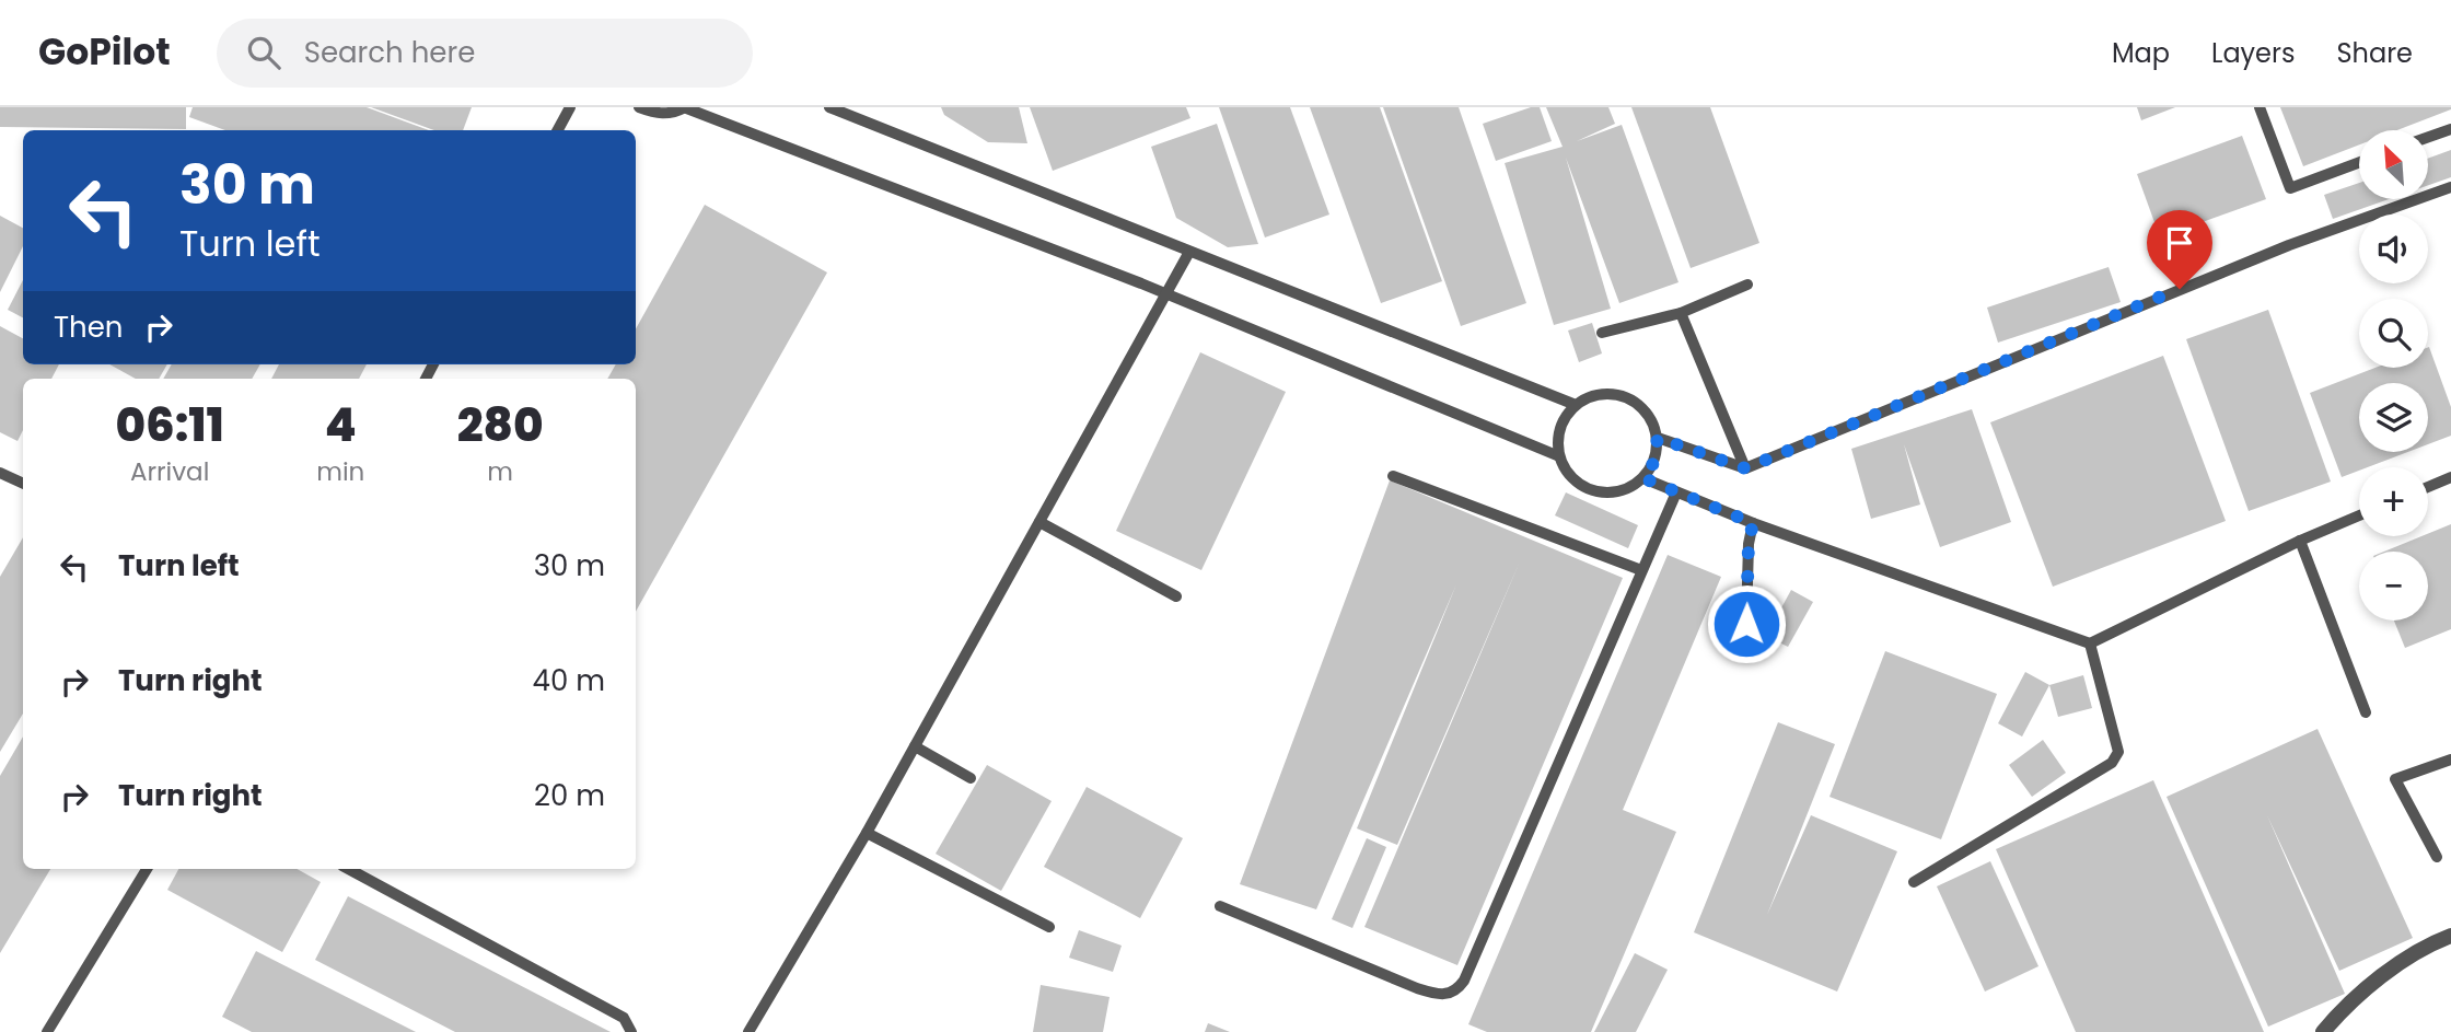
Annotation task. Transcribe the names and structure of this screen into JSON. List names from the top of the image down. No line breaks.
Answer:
{"north":"top left","page":{"header":"GoPilot","search":"Search here","nav":["Map","Layers","Share"],"map_buttons":["+","−"],"turn":["30 m","Turn left"],"then":"Then","eta":["06:11","Arrival","4","min","280","m"],"list":[{"name":"Turn left","value":"30 m"},{"name":"Turn right","value":"40 m"},{"name":"Turn right","value":"20 m"}]}}
